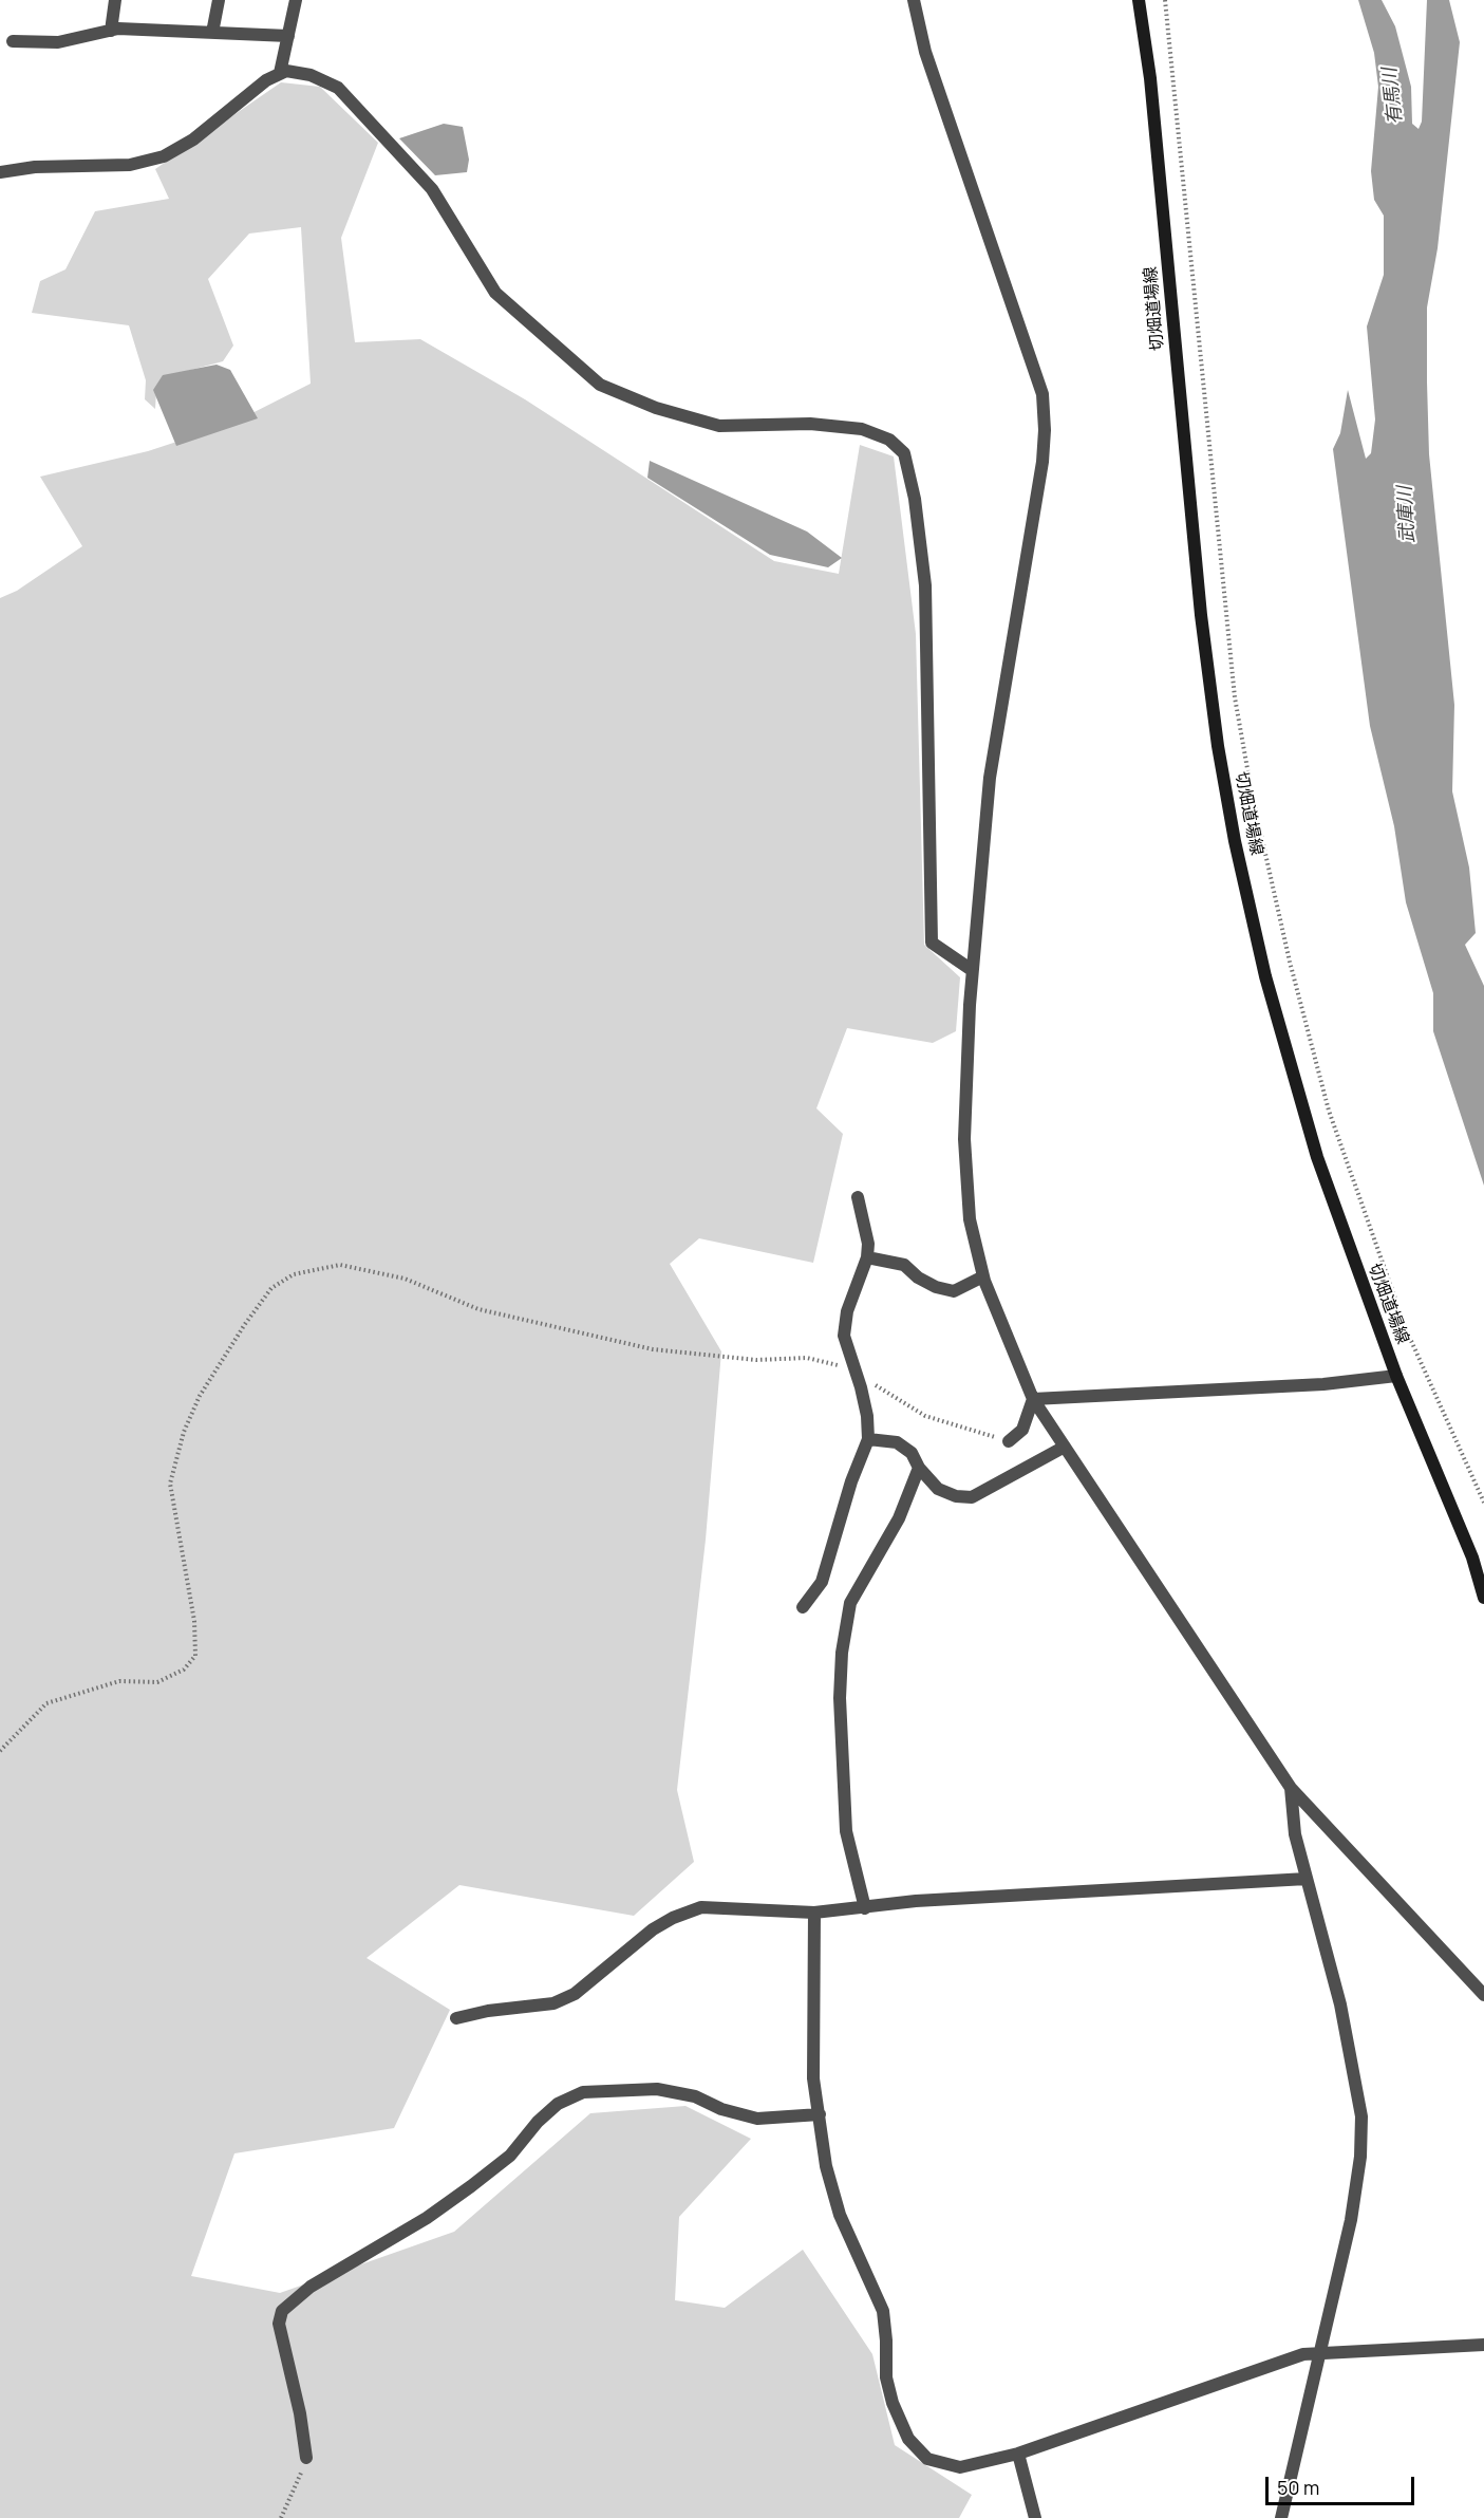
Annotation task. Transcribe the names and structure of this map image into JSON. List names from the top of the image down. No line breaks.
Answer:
{"streets":{"main road":["切畑道場線"]},"water":["有馬川","武庫川"],"scale_bar":"50 m"}
